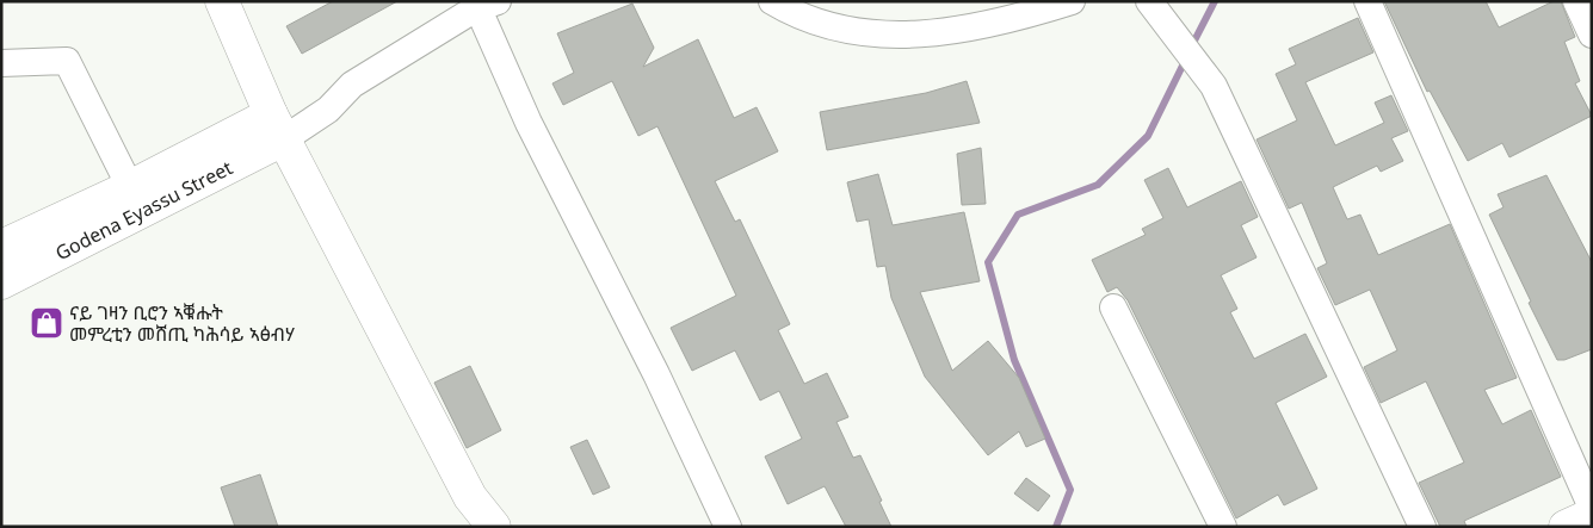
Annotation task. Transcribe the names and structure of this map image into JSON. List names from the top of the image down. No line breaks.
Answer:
{"streets":{"main road":["Godena Eyassu Street"]},"places":{"shop":["ናይ ገዛን ቢሮን ኣቑሑት መምረቲን መሸጢ ካሕሳይ ኣፅብሃ"]}}
